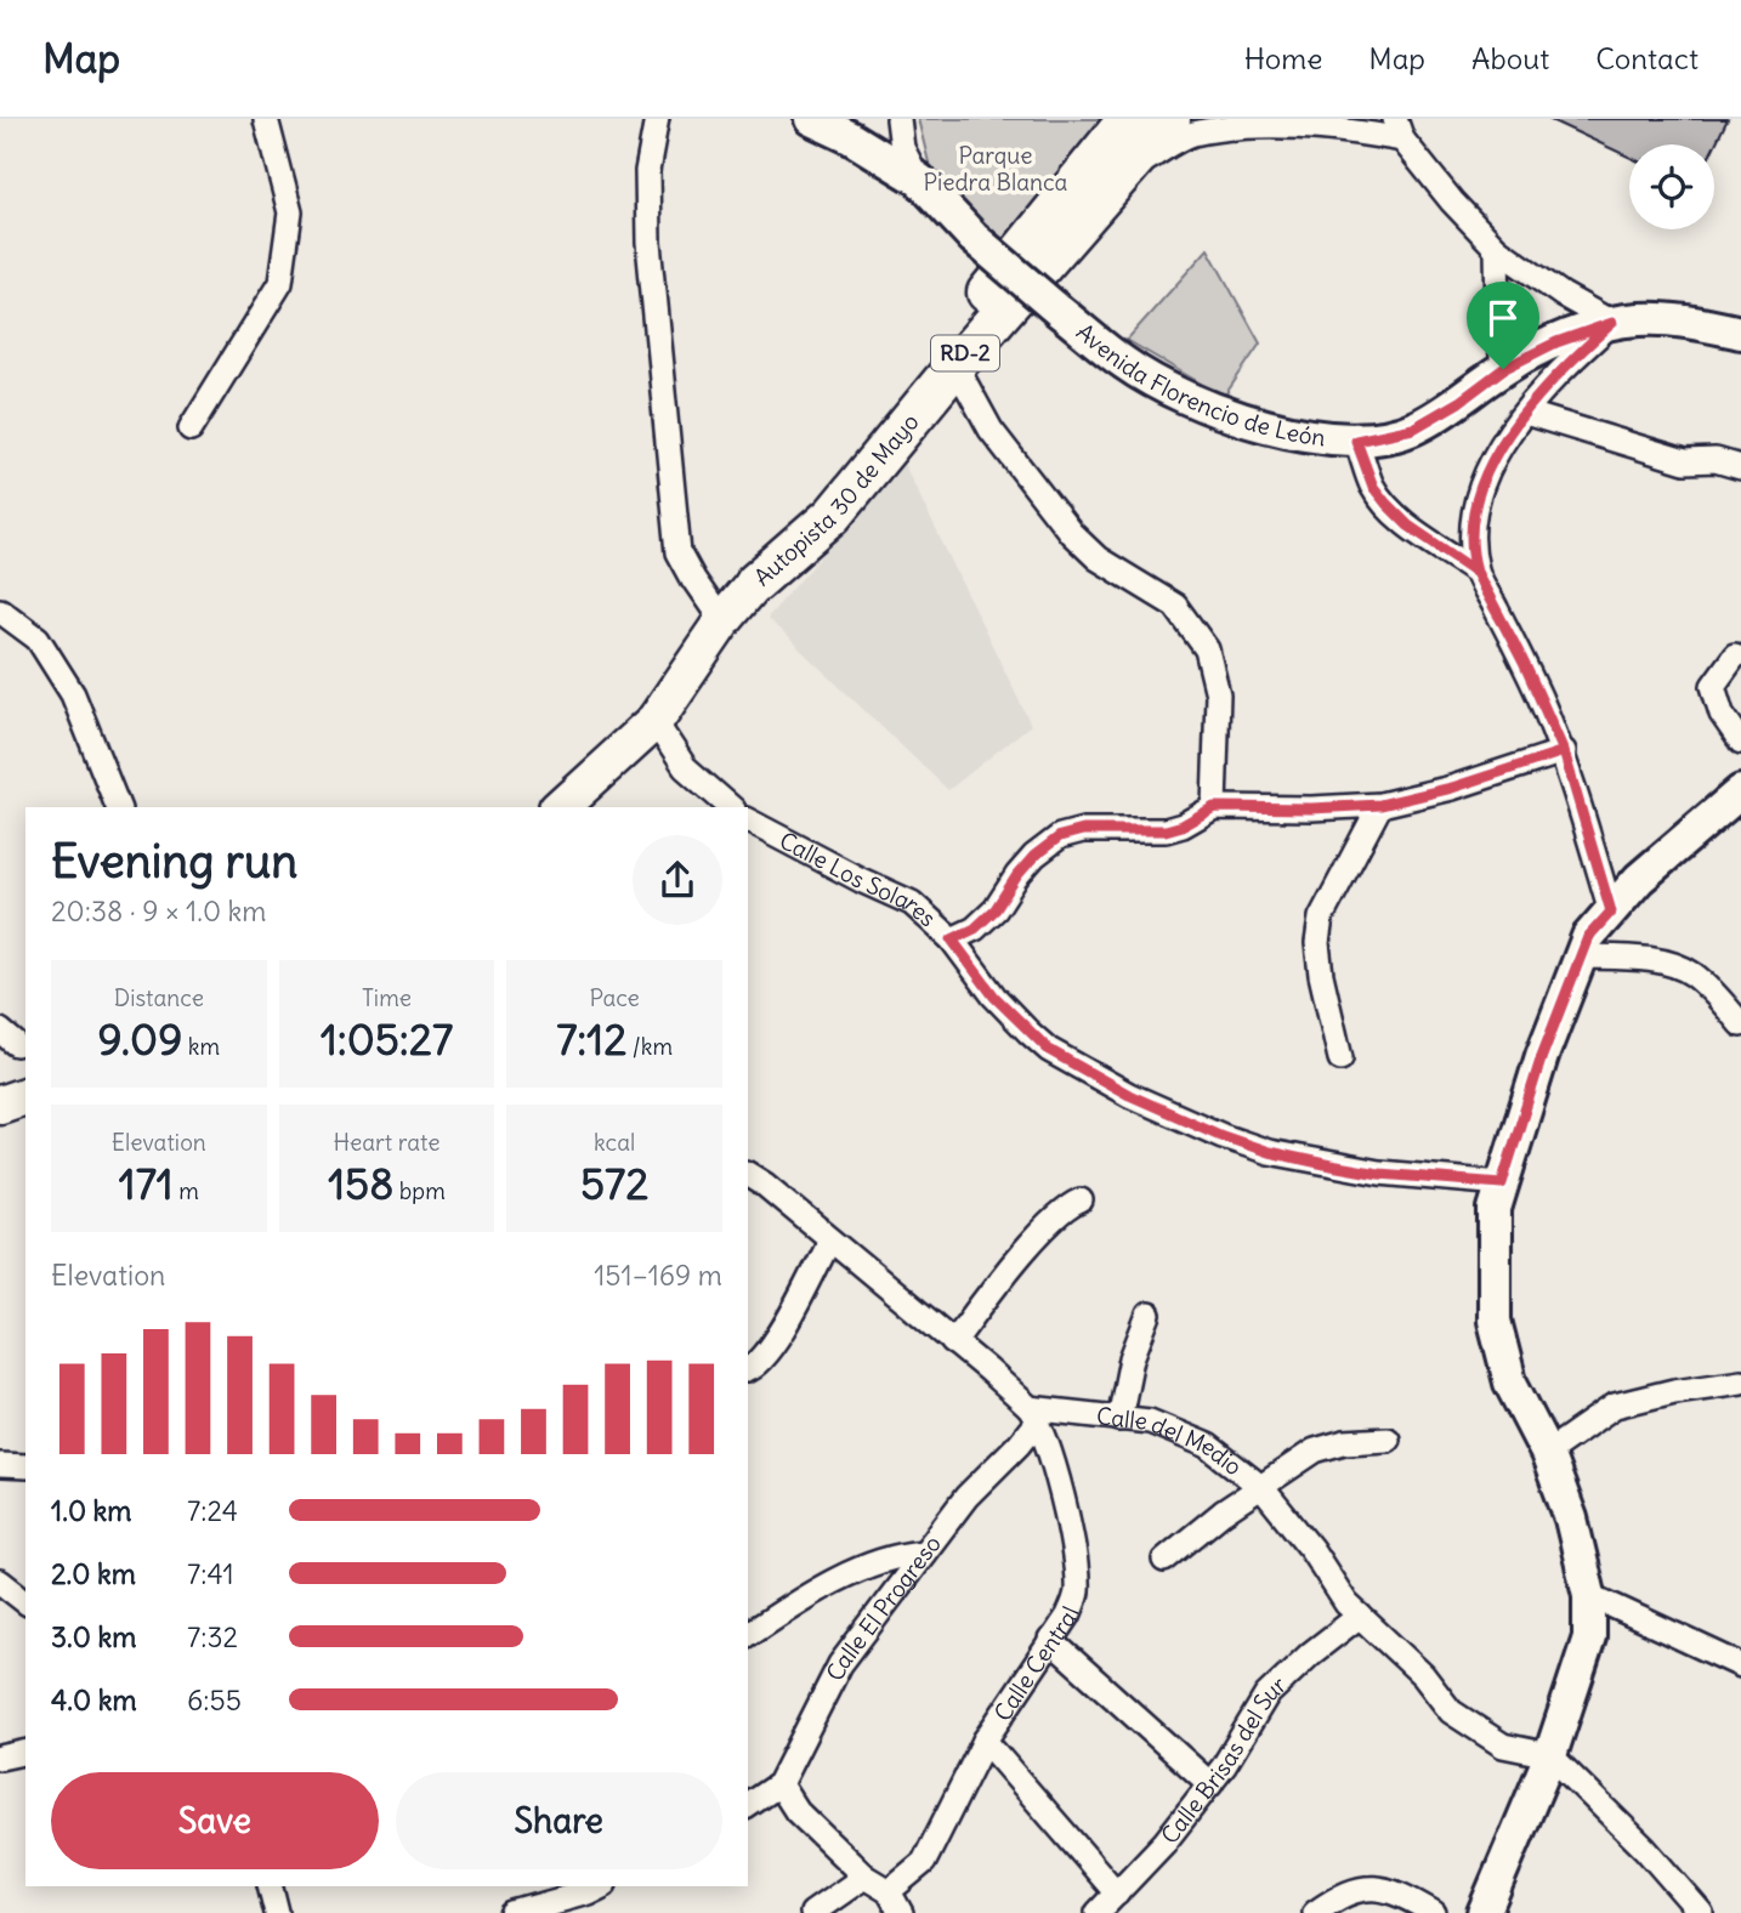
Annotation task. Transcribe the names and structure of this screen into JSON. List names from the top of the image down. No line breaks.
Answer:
{"streets":{"highway":["RD-2","Autopista 30 de Mayo"],"main road":["Avenida Florencio de León"],"street":["Calle Los Solares","Calle del Medio","Calle El Progreso","Calle Central","Calle Brisas del Sur"]},"crossings":[["RD-2","Autopista 30 de Mayo"],["Calle del Medio","Calle El Progreso"],["Calle del Medio","Calle Central"],["Calle del Medio","Calle Brisas del Sur"],["Calle El Progreso","Calle Central"]],"parks":["Parque Piedra Blanca"],"page":{"header":"Map","nav":["Home","Map","About","Contact"],"heading":["Evening run","20:38 · 9 × 1.0 km"],"stats":[["Distance","9.09 km"],["Time","1:05:27"],["Pace","7:12 /km"],["Elevation","171 m"],["Heart rate","158 bpm"],["kcal","572"]],"chart":["Elevation","151–169 m"],"list":[{"name":"1.0 km","note":"7:24"},{"name":"2.0 km","note":"7:41"},{"name":"3.0 km","note":"7:32"},{"name":"4.0 km","note":"6:55"}],"buttons":["Save","Share"]}}
